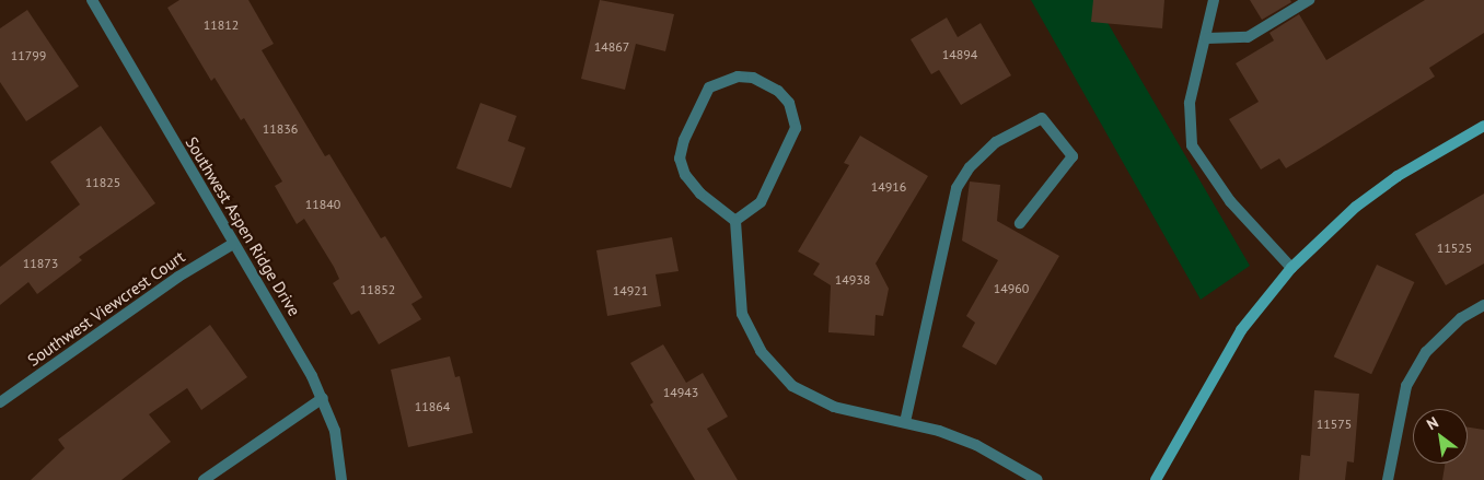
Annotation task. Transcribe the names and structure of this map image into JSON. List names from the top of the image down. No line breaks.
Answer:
{"streets":{"street":["Southwest Aspen Ridge Drive","Southwest Viewcrest Court"]},"crossings":[["Southwest Aspen Ridge Drive","Southwest Viewcrest Court"]],"house_numbers":["11812","14867","14894","11799","11836","11825","14916","11840","11525","11873","14938","14960","11852","14921","14943","11864","11575"],"north":"top left"}
